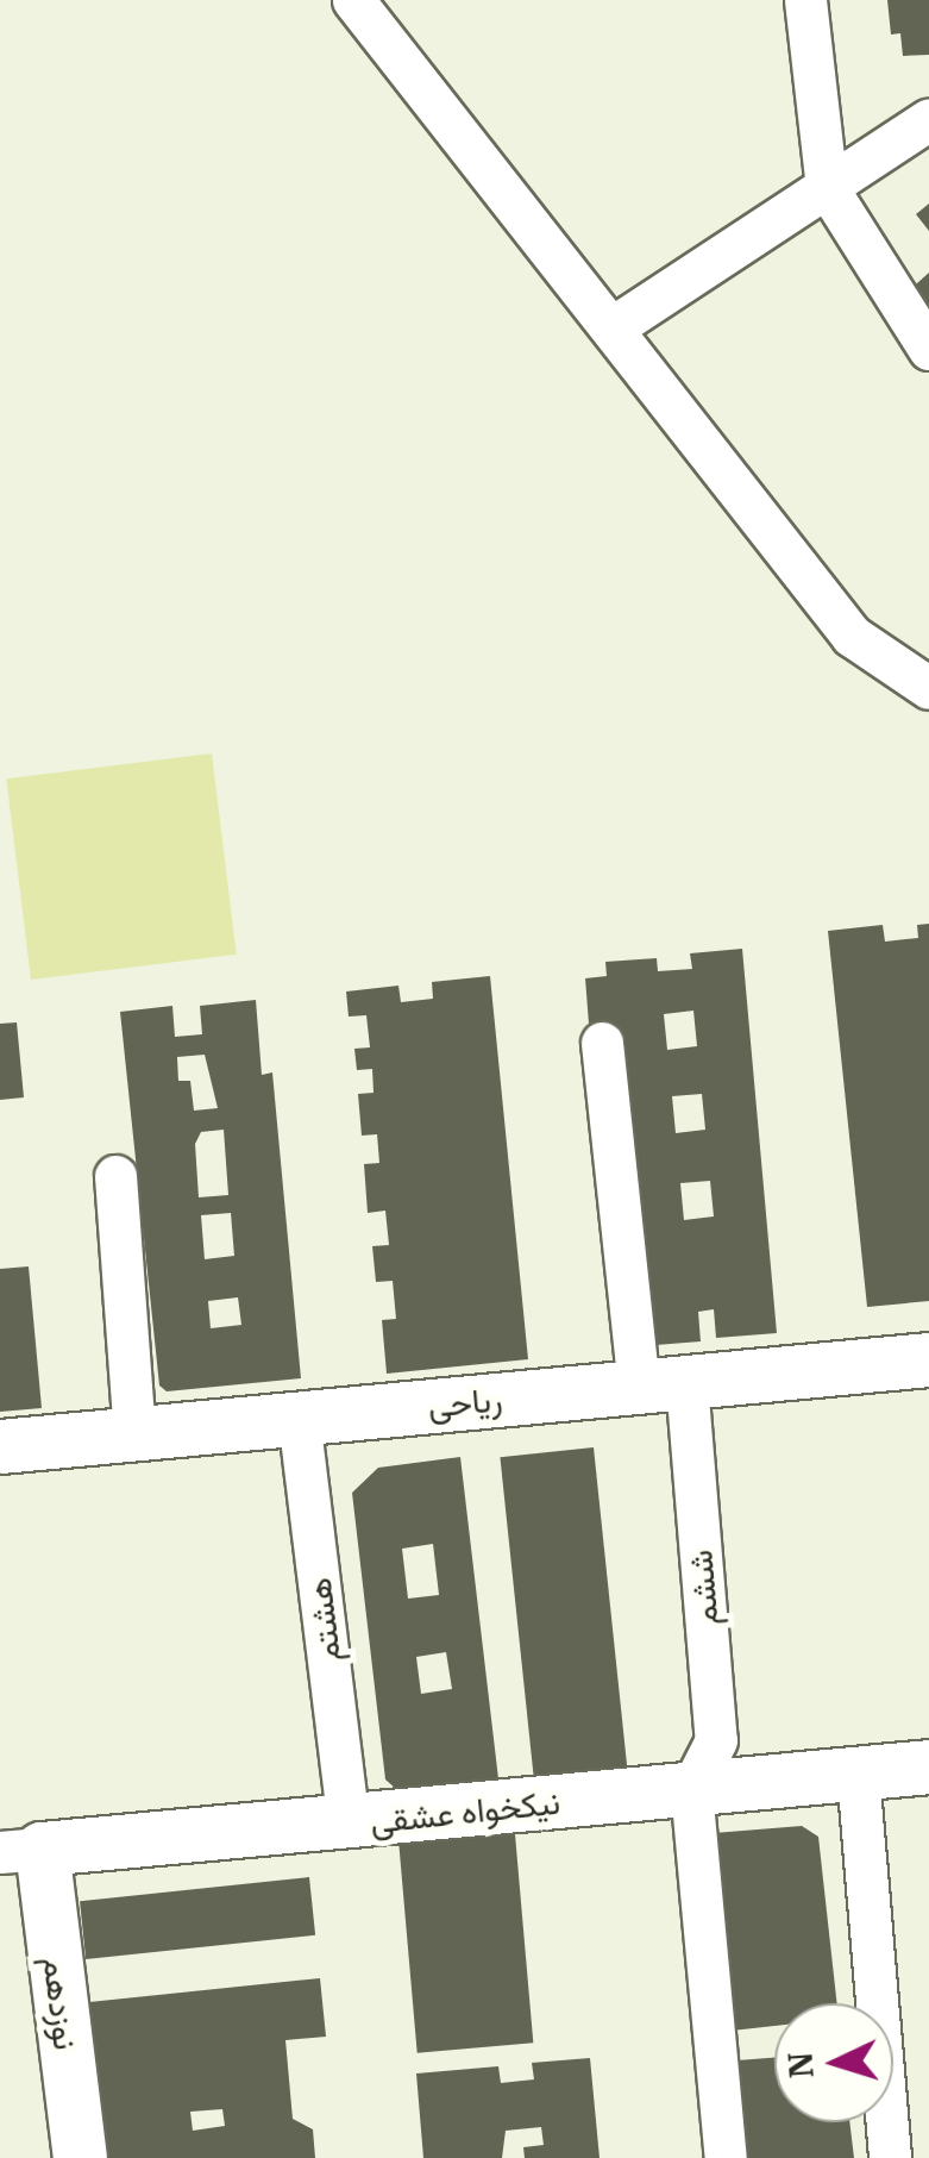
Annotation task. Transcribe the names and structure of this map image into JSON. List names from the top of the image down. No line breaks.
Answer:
{"streets":{"street":["ریاحی","ششم","هشتم","نیکخواه عشقی","نوزدهم"]},"crossings":[["ریاحی","ششم"],["ریاحی","هشتم"],["ششم","نیکخواه عشقی"],["هشتم","نیکخواه عشقی"],["نیکخواه عشقی","نوزدهم"]],"north":"left"}
